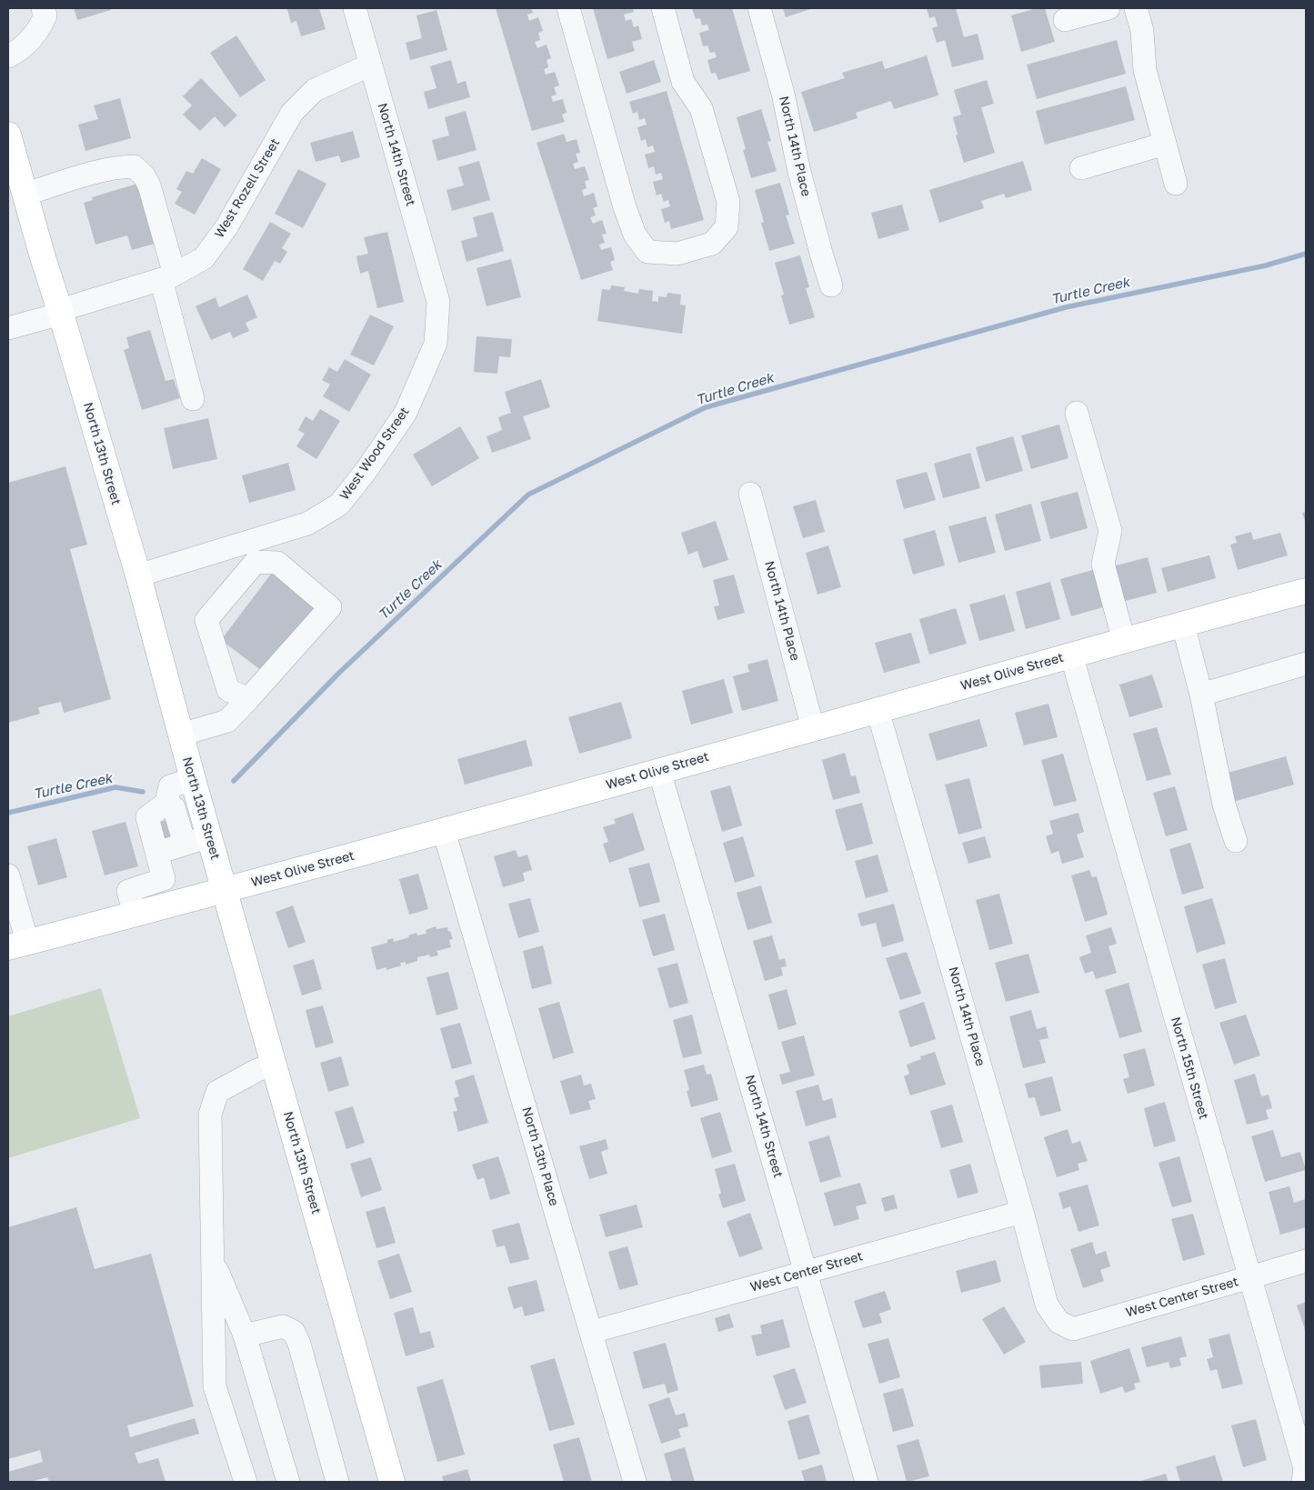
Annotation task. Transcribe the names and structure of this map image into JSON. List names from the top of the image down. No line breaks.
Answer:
{"streets":{"main road":["North 13th Street","West Olive Street"],"street":["North 14th Place","North 14th Street","West Rozell Street","West Wood Street","North 15th Street","North 13th Place","West Center Street"]},"crossings":[["North 14th Place","West Olive Street"],["North 14th Place","West Center Street"],["North 14th Street","West Rozell Street"],["North 14th Street","West Wood Street"],["North 14th Street","West Olive Street"],["North 14th Street","West Center Street"],["West Rozell Street","North 13th Street"],["North 13th Street","West Wood Street"],["North 13th Street","West Olive Street"],["West Olive Street","North 15th Street"],["West Olive Street","North 13th Place"],["North 15th Street","West Center Street"],["North 13th Place","West Center Street"]],"water":["Turtle Creek"]}
